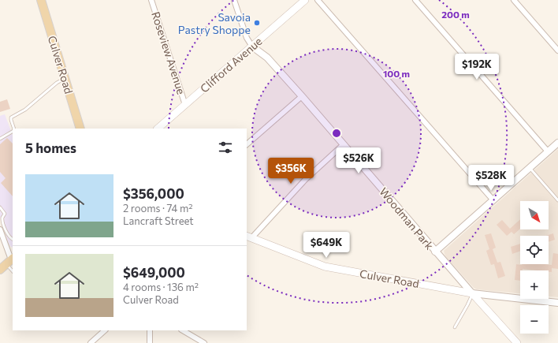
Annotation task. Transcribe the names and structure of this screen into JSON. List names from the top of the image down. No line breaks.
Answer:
{"streets":{"main road":["Culver Road","Clifford Avenue"],"street":["Roseview Avenue","Woodman Park"]},"crossings":[["Roseview Avenue","Clifford Avenue"],["Culver Road","Woodman Park"],["Clifford Avenue","Woodman Park"]],"places":["Savoia Pastry Shoppe"],"north":"bottom right","page":{"price":["$192K","$526K","$356K","$528K","$649K"],"heading":"5 homes","list":[{"name":"$356,000","note":"2 rooms · 74 m² · Lancraft Street"},{"name":"$649,000","note":"4 rooms · 136 m² · Culver Road"}],"map_buttons":["+","−"]},"rings":["200 m","100 m"]}
